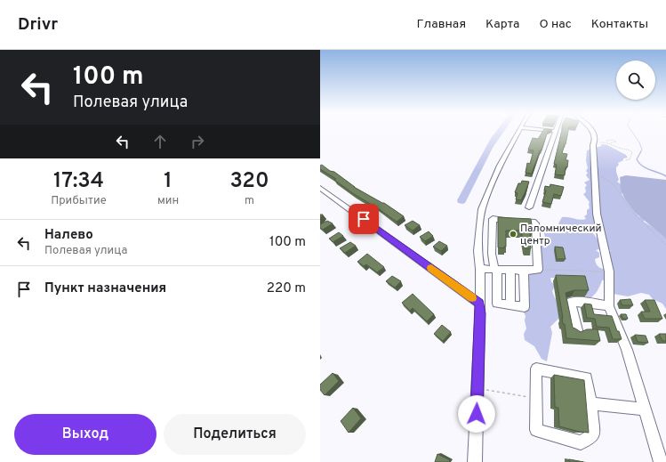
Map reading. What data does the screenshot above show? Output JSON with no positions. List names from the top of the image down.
{
  "places": ["Паломнический центр"],
  "page": {
    "header": "Drivr",
    "nav": [
      "Главная",
      "Карта",
      "О нас",
      "Контакты"
    ],
    "turn": ["100 m", "Полевая улица"],
    "eta": [
      "17:34",
      "Прибытие",
      "1",
      "мин",
      "320",
      "m"
    ],
    "list": [
      {
        "name": "Налево",
        "note": "Полевая улица",
        "value": "100 m"
      },
      {
        "name": "Пункт назначения",
        "value": "220 m"
      }
    ],
    "buttons": ["Выход", "Поделиться"]
  }
}
